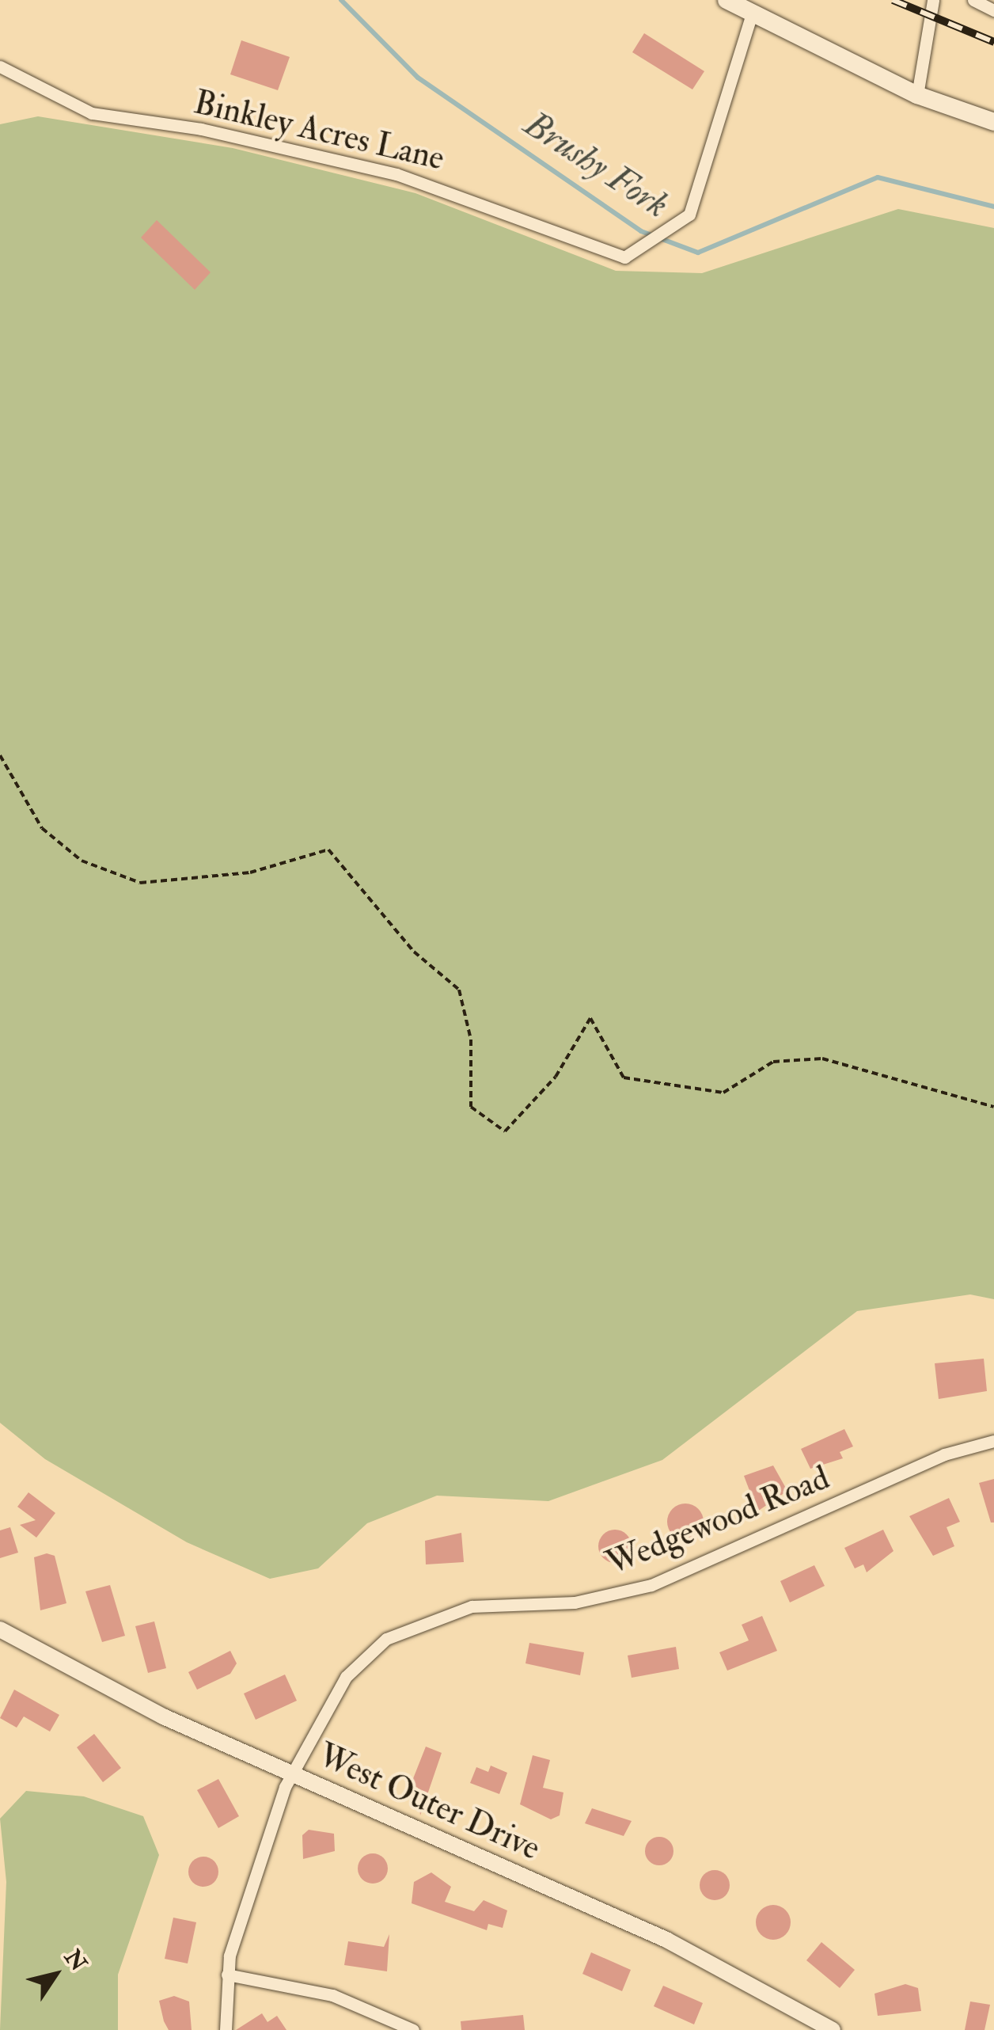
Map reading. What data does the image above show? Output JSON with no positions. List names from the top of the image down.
{
  "streets": {
    "street": ["Binkley Acres Lane", "Wedgewood Road", "West Outer Drive"]
  },
  "crossings": [
    ["Wedgewood Road", "West Outer Drive"]
  ],
  "water": ["Brushy Fork"],
  "north": "top right"
}
